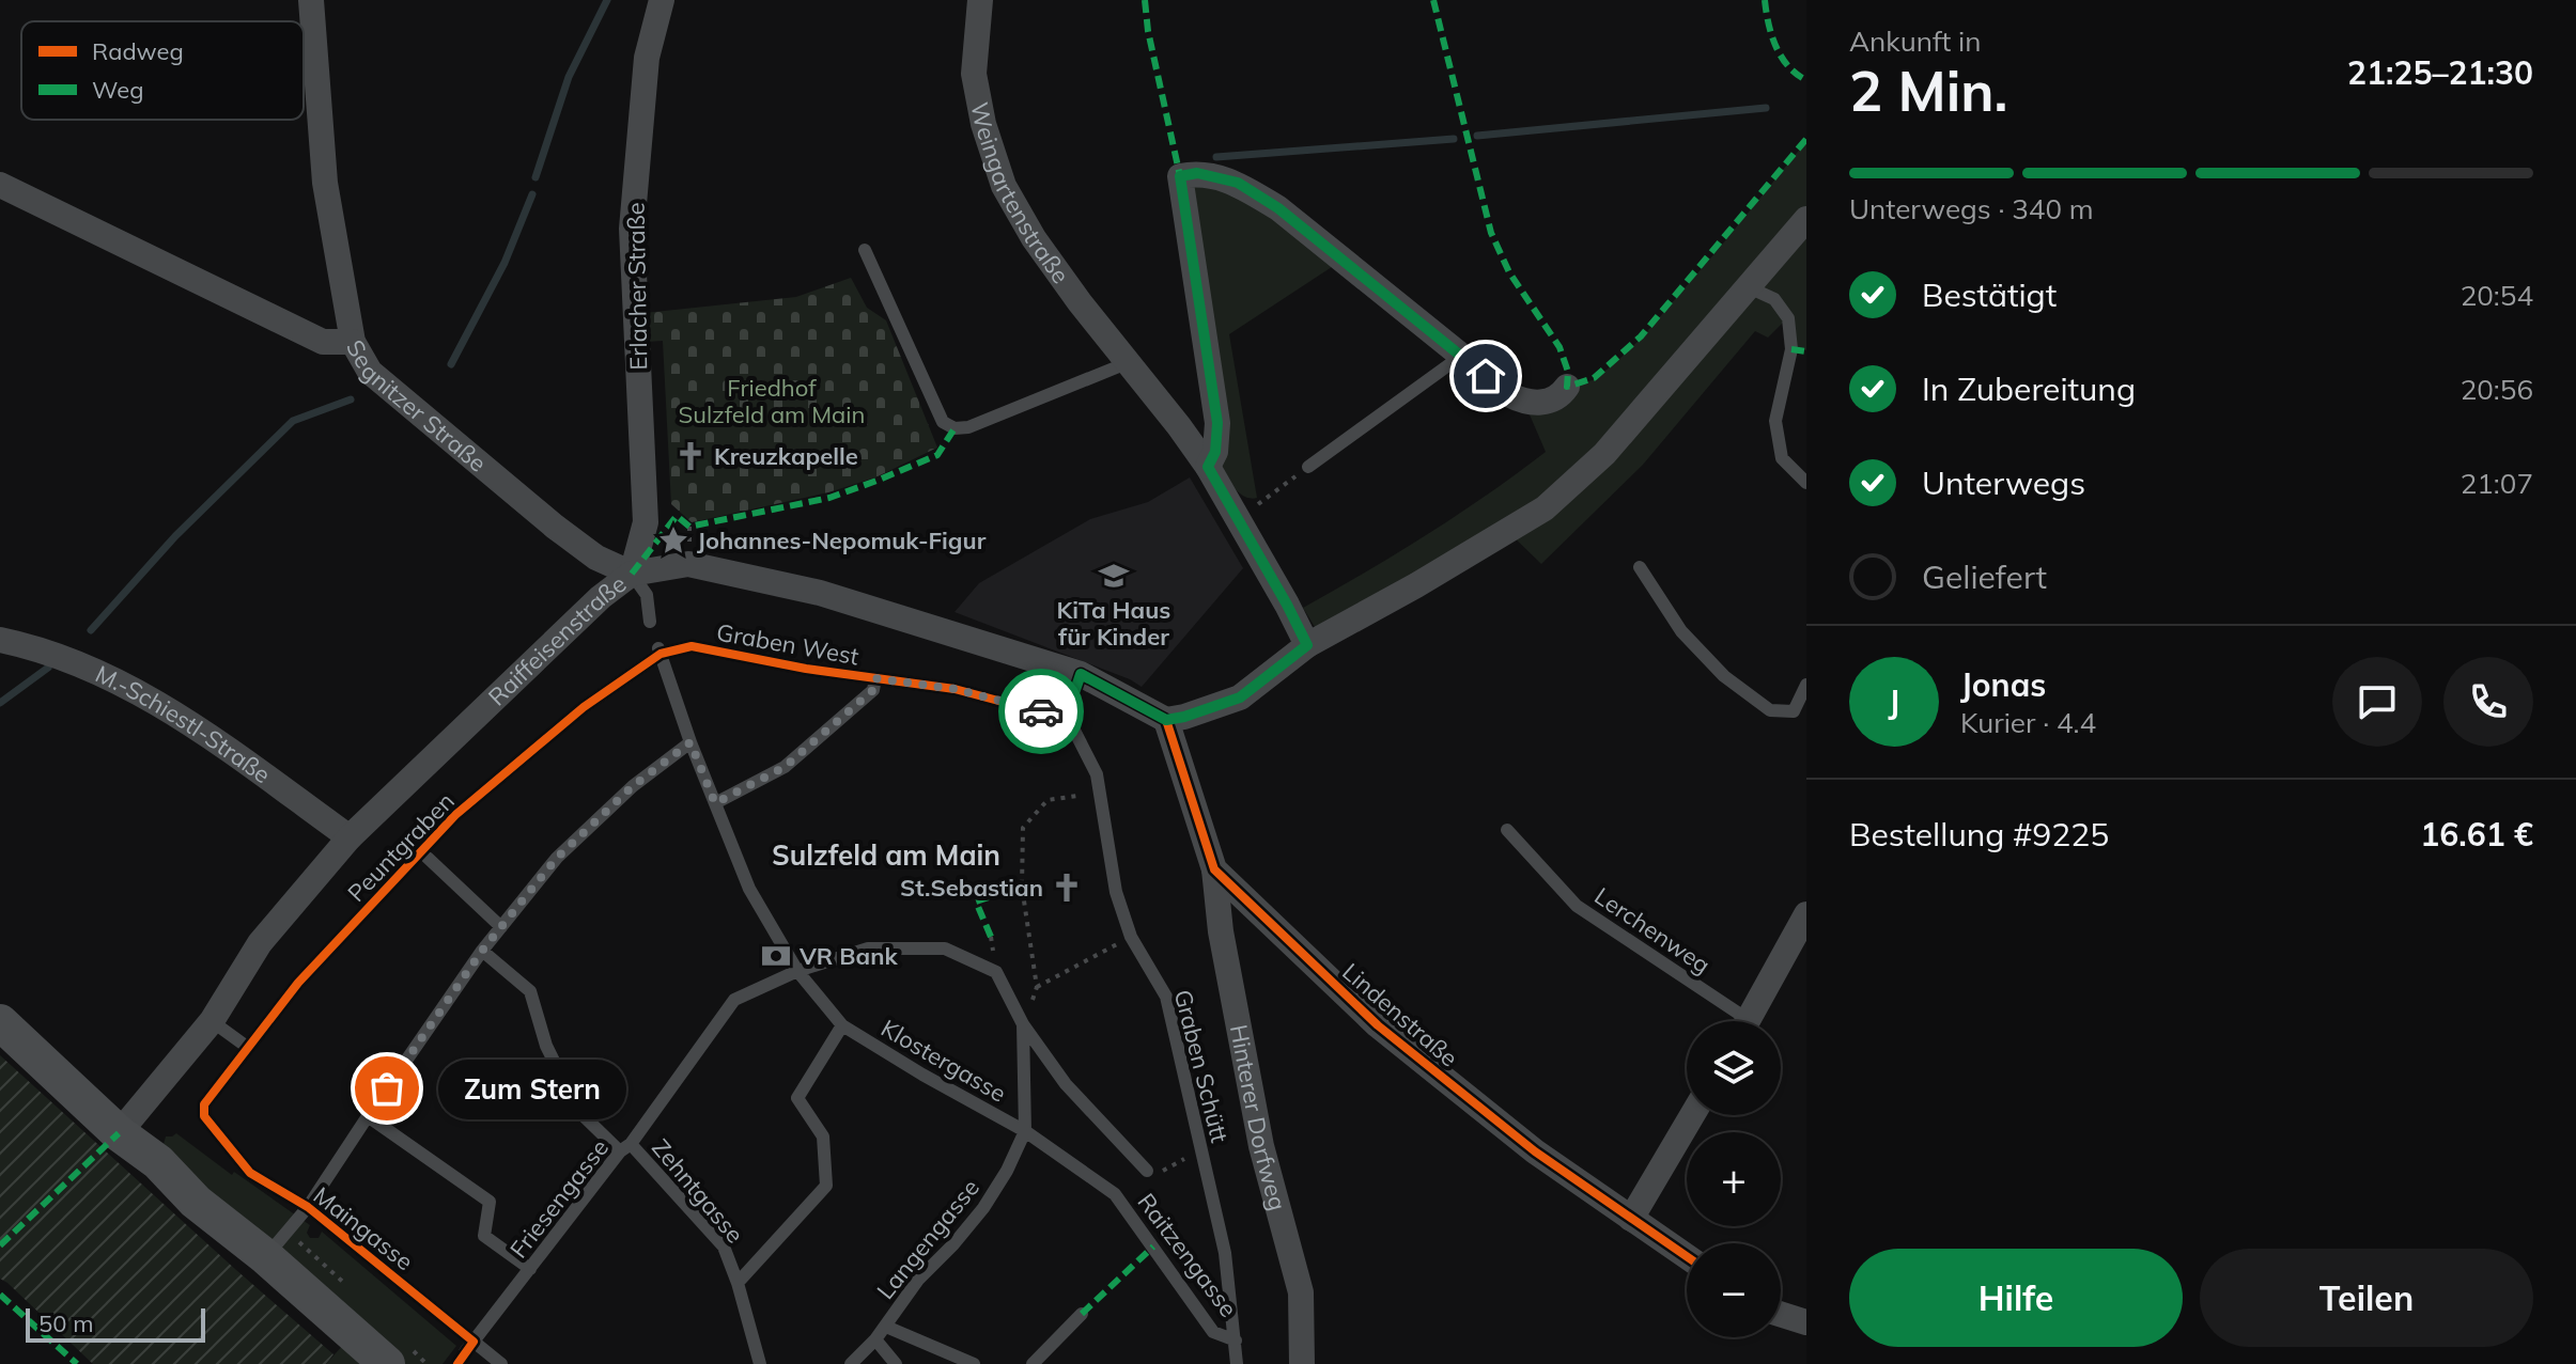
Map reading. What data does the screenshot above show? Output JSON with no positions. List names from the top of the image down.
{
  "streets": {
    "street": [
      "Weingartenstraße",
      "Erlacher Straße",
      "Segnitzer Straße",
      "Raiffeisenstraße",
      "M.-Schiestl-Straße",
      "Lindenstraße",
      "Hinterer Dorfweg"
    ],
    "lane": [
      "Graben West",
      "Peuntgraben",
      "Lerchenweg",
      "Klostergasse",
      "Graben Schütt",
      "Zehntgasse",
      "Friesengasse",
      "Maingasse",
      "Langengasse",
      "Raitzengasse"
    ]
  },
  "crossings": [
    ["Erlacher Straße", "Segnitzer Straße"],
    ["Erlacher Straße", "Raiffeisenstraße"],
    ["Segnitzer Straße", "Raiffeisenstraße"],
    ["Raiffeisenstraße", "M.-Schiestl-Straße"],
    ["Raiffeisenstraße", "Lindenstraße"],
    ["Graben West", "Peuntgraben"],
    ["Graben West", "Klostergasse"],
    ["Graben West", "Graben Schütt"],
    ["Peuntgraben", "Klostergasse"],
    ["Peuntgraben", "Maingasse"],
    ["Lindenstraße", "Hinterer Dorfweg"],
    ["Klostergasse", "Friesengasse"],
    ["Klostergasse", "Langengasse"],
    ["Klostergasse", "Raitzengasse"],
    ["Graben Schütt", "Raitzengasse"],
    ["Zehntgasse", "Friesengasse"],
    ["Friesengasse", "Maingasse"],
    ["Langengasse", "Raitzengasse"]
  ],
  "districts": ["Sulzfeld am Main"],
  "parks": ["Friedhof Sulzfeld am Main"],
  "places": {
    "church": ["Kreuzkapelle", "St.Sebastian"],
    "place": ["Johannes-Nepomuk-Figur"],
    "school or university": ["KiTa Haus für Kinder"],
    "bank": ["VR Bank"],
    "other": ["Zum Stern"]
  },
  "legend": ["Radweg", "Weg"],
  "scale_bar": "50 m",
  "page": {
    "heading": ["2 Min.", "Ankunft in", "21:25–21:30"],
    "panel": [
      "Jonas",
      "Kurier · 4.4",
      "Bestellung #9225",
      "16.61 €"
    ],
    "bar": "Unterwegs · 340 m",
    "list": [
      ["Bestätigt", "20:54"],
      ["In Zubereitung", "20:56"],
      ["Unterwegs", "21:07"],
      "Geliefert"
    ],
    "round": "J",
    "map_buttons": ["+", "−"],
    "bubble": "Zum Stern",
    "buttons": ["Hilfe", "Teilen"],
    "scale": "50 m"
  }
}
